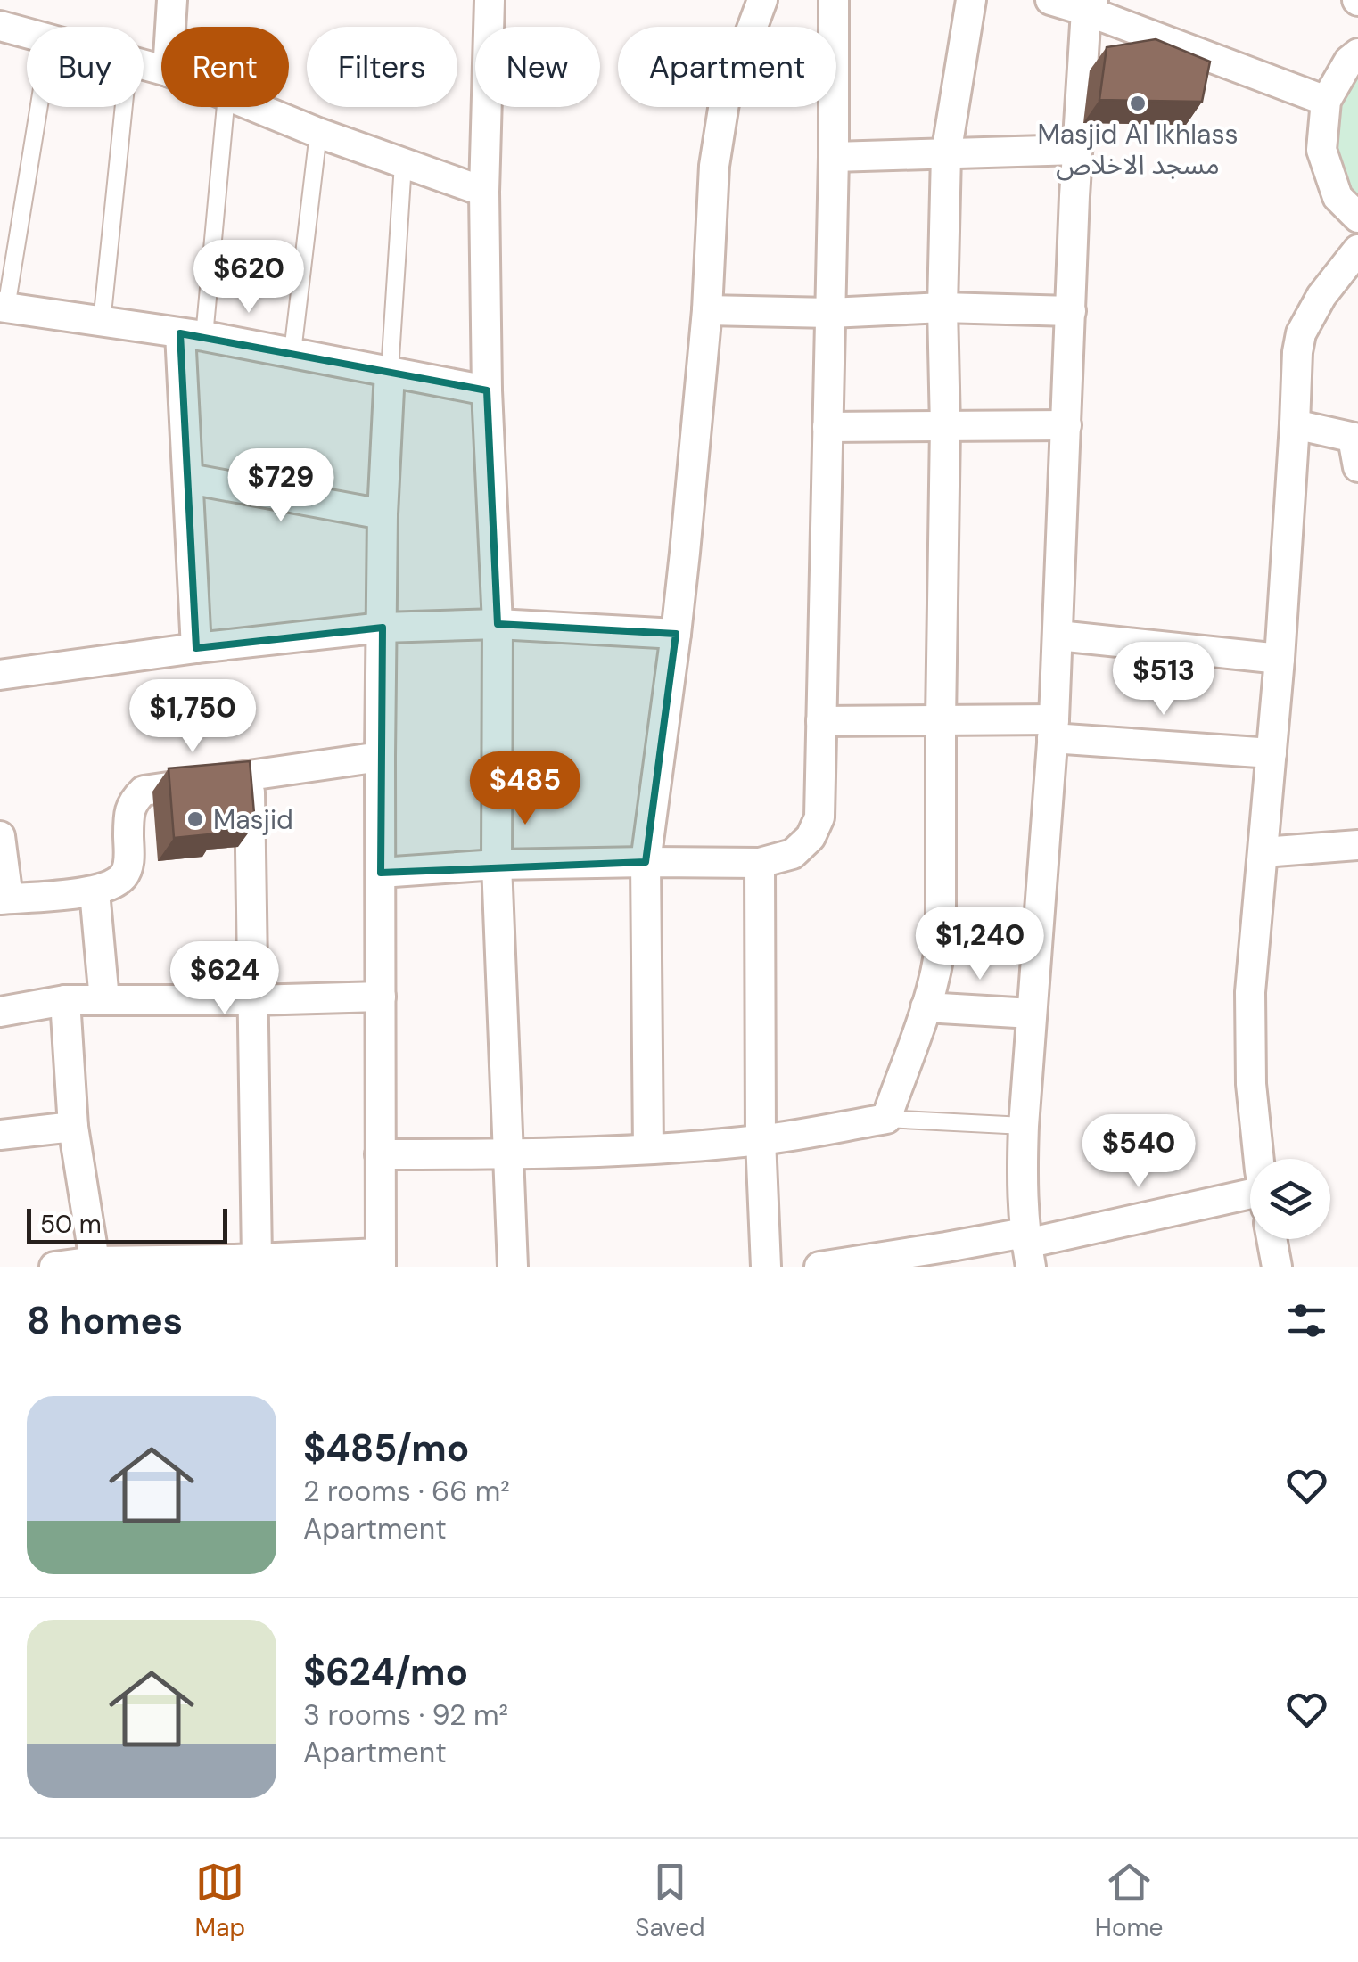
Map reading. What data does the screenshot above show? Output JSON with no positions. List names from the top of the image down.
{
  "places": ["Masjid Al Ikhlass مسجد الاخلاص", "Masjid"],
  "scale_bar": "50 m",
  "page": {
    "chip": [
      "Buy",
      "Rent",
      "Filters",
      "New",
      "Apartment"
    ],
    "price": [
      "$620",
      "$729",
      "$513",
      "$1,750",
      "$485",
      "$1,240",
      "$624",
      "$540"
    ],
    "scale": "50 m",
    "heading": "8 homes",
    "list": [
      {
        "name": "$485/mo",
        "note": "2 rooms · 66 m² · Apartment"
      },
      {
        "name": "$624/mo",
        "note": "3 rooms · 92 m² · Apartment"
      }
    ],
    "tabs": ["Map", "Saved", "Home"]
  }
}
